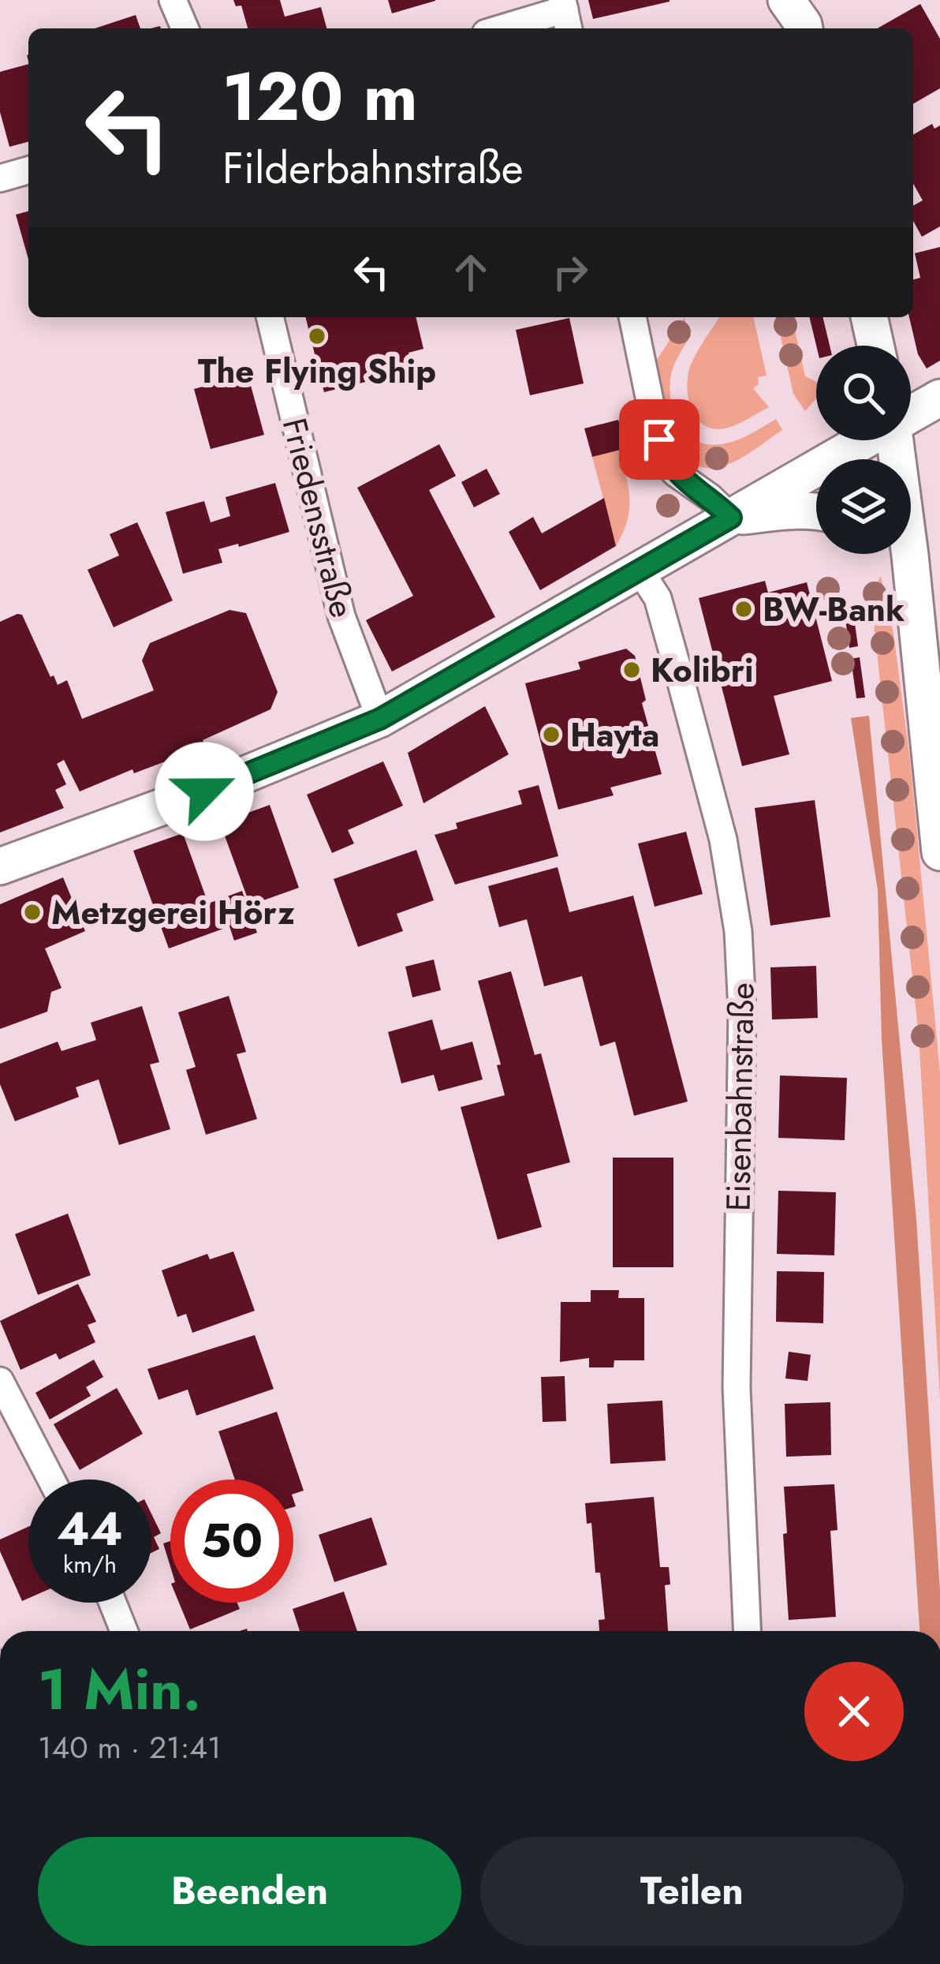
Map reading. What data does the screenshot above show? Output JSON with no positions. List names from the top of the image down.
{
  "streets": {
    "street": ["Friedensstraße", "Eisenbahnstraße"]
  },
  "places": [
    "The Flying Ship",
    "BW-Bank",
    "Kolibri",
    "Hayta",
    "Metzgerei Hörz"
  ],
  "page": {
    "turn": ["120 m", "Filderbahnstraße"],
    "speed": "44 km/h",
    "limit": "50",
    "heading": ["1 Min.", "140 m · 21:41"],
    "buttons": ["Beenden", "Teilen"]
  }
}
